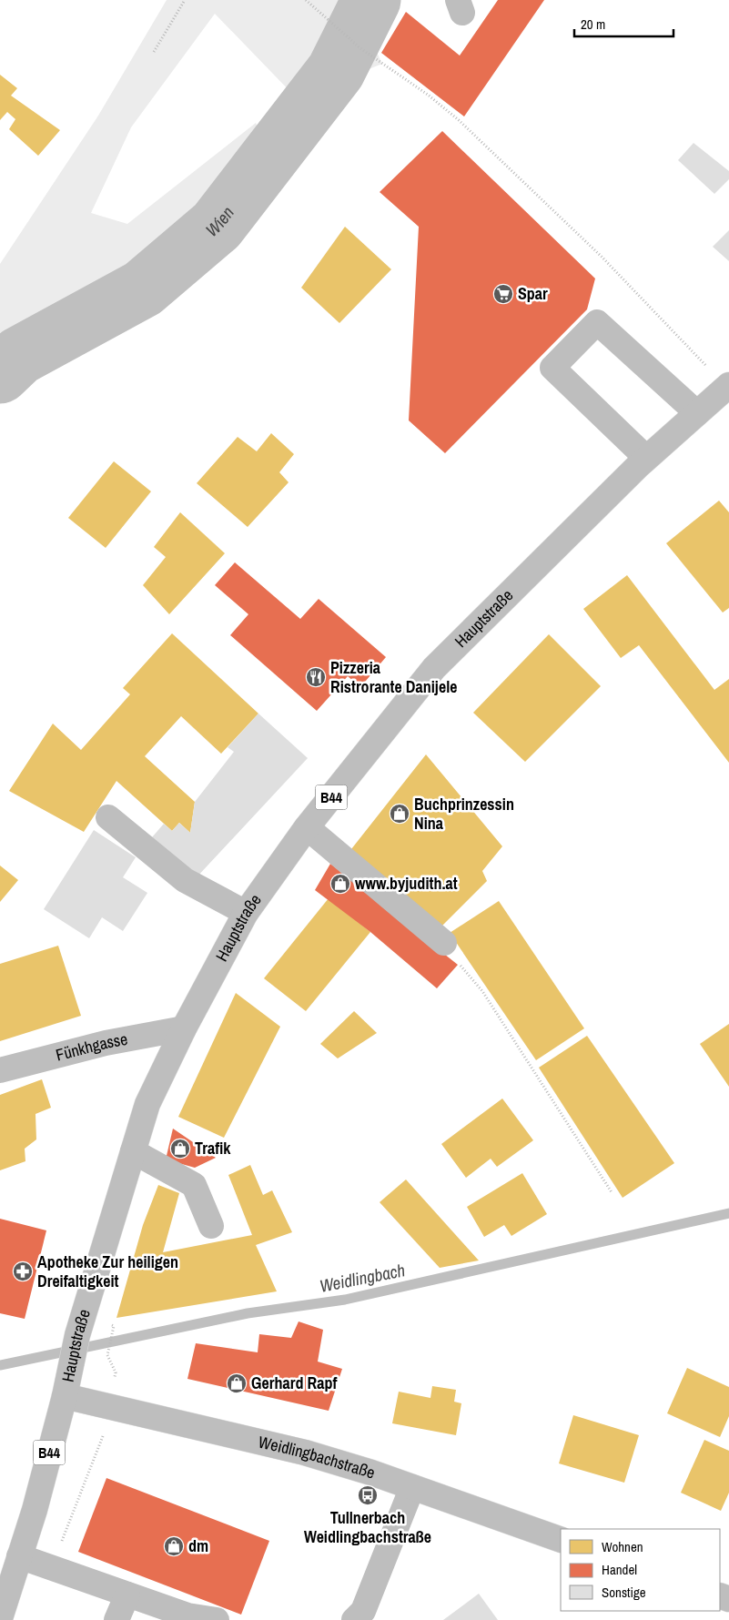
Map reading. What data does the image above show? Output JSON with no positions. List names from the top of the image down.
{
  "streets": {
    "main road": [
      "Hauptstraße",
      "B44",
      "Fünkhgasse",
      "Weidlingbachstraße"
    ]
  },
  "crossings": [
    ["Hauptstraße", "Fünkhgasse"],
    ["Hauptstraße", "Weidlingbachstraße"]
  ],
  "water": ["Wien", "Weidlingbach"],
  "places": {
    "supermarket": ["Spar"],
    "restaurant": ["Pizzeria Ristrorante Danijele"],
    "shop": [
      "Buchprinzessin Nina",
      "www.byjudith.at",
      "Trafik",
      "Gerhard Rapf",
      "dm"
    ],
    "pharmacy": ["Apotheke Zur heiligen Dreifaltigkeit"],
    "bus stop": ["Tullnerbach Weidlingbachstraße"]
  },
  "legend": ["Wohnen", "Handel", "Sonstige"],
  "scale_bar": "20 m"
}
